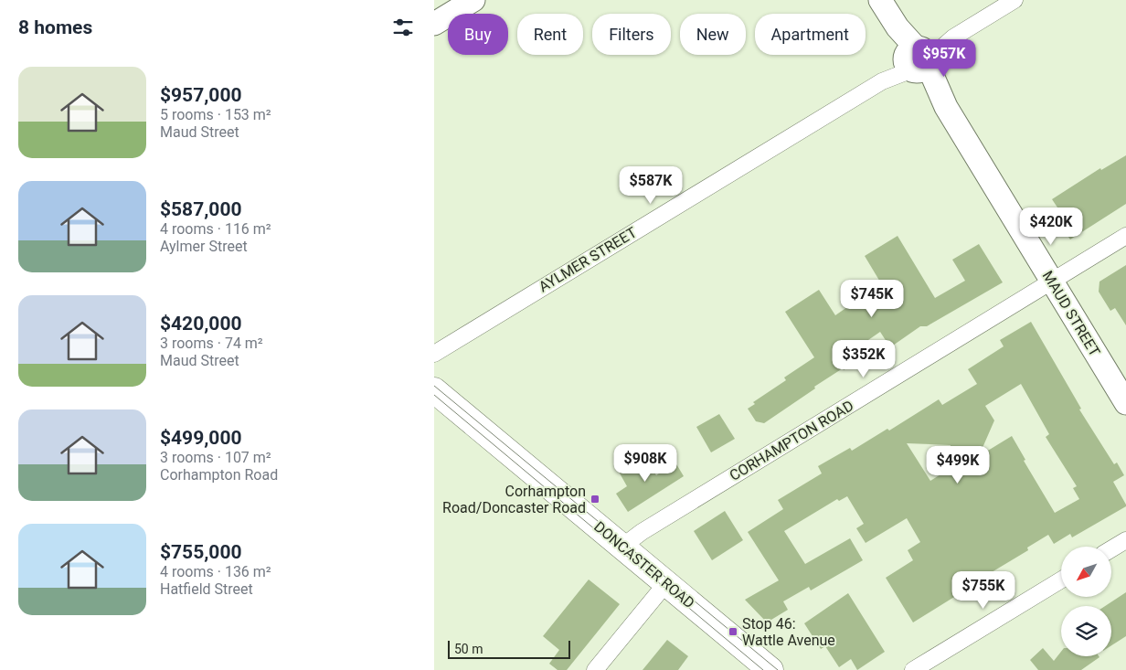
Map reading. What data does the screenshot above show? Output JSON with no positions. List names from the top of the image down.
{
  "streets": {
    "main road": ["DONCASTER ROAD"],
    "street": ["AYLMER STREET", "MAUD STREET", "CORHAMPTON ROAD"]
  },
  "crossings": [
    ["AYLMER STREET", "MAUD STREET"],
    ["MAUD STREET", "CORHAMPTON ROAD"],
    ["CORHAMPTON ROAD", "DONCASTER ROAD"]
  ],
  "places": {
    "transit": ["Corhampton Road/Doncaster Road", "Stop 46: Wattle Avenue"]
  },
  "scale_bar": "50 m",
  "north": "bottom left",
  "page": {
    "heading": "8 homes",
    "chip": [
      "Buy",
      "Rent",
      "Filters",
      "New",
      "Apartment"
    ],
    "price": [
      "$957K",
      "$587K",
      "$420K",
      "$745K",
      "$352K",
      "$908K",
      "$499K",
      "$755K"
    ],
    "list": [
      {
        "name": "$957,000",
        "note": "5 rooms · 153 m² · Maud Street"
      },
      {
        "name": "$587,000",
        "note": "4 rooms · 116 m² · Aylmer Street"
      },
      {
        "name": "$420,000",
        "note": "3 rooms · 74 m² · Maud Street"
      },
      {
        "name": "$499,000",
        "note": "3 rooms · 107 m² · Corhampton Road"
      },
      {
        "name": "$755,000",
        "note": "4 rooms · 136 m² · Hatfield Street"
      }
    ],
    "scale": "50 m"
  }
}
